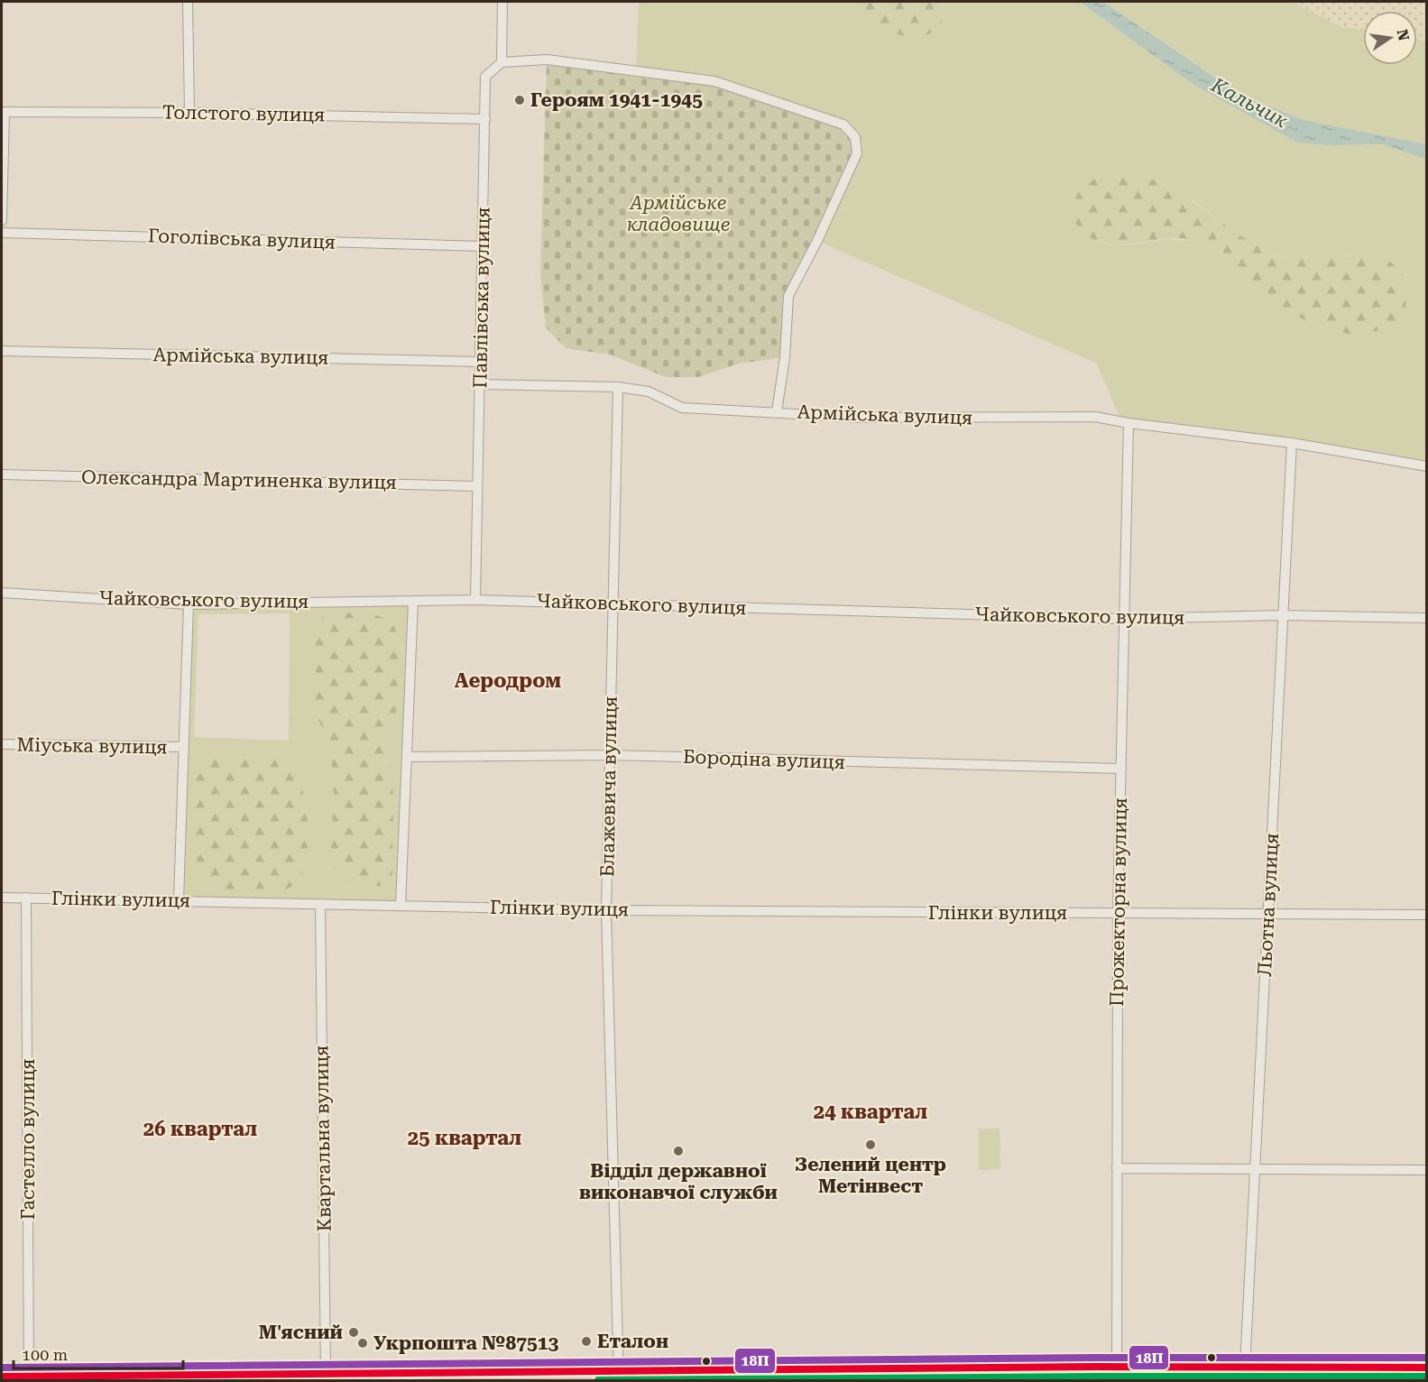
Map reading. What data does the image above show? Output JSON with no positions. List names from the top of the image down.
{
  "streets": {
    "street": [
      "Толстого вулиця",
      "Гоголівська вулиця",
      "Павлівська вулиця",
      "Армійська вулиця",
      "Олександра Мартиненка вулиця",
      "Чайковського вулиця",
      "Міуська вулиця",
      "Бородіна вулиця",
      "Блажевича вулиця",
      "Глінки вулиця",
      "Прожекторна вулиця",
      "Льотна вулиця",
      "Квартальна вулиця",
      "Гастелло вулиця"
    ]
  },
  "crossings": [
    ["Толстого вулиця", "Павлівська вулиця"],
    ["Гоголівська вулиця", "Павлівська вулиця"],
    ["Павлівська вулиця", "Армійська вулиця"],
    ["Павлівська вулиця", "Олександра Мартиненка вулиця"],
    ["Павлівська вулиця", "Чайковського вулиця"],
    ["Армійська вулиця", "Блажевича вулиця"],
    ["Армійська вулиця", "Прожекторна вулиця"],
    ["Армійська вулиця", "Льотна вулиця"],
    ["Чайковського вулиця", "Міуська вулиця"],
    ["Чайковського вулиця", "Блажевича вулиця"],
    ["Чайковського вулиця", "Прожекторна вулиця"],
    ["Чайковського вулиця", "Льотна вулиця"],
    ["Міуська вулиця", "Глінки вулиця"],
    ["Бородіна вулиця", "Блажевича вулиця"],
    ["Бородіна вулиця", "Прожекторна вулиця"],
    ["Блажевича вулиця", "Глінки вулиця"],
    ["Глінки вулиця", "Прожекторна вулиця"],
    ["Глінки вулиця", "Льотна вулиця"],
    ["Глінки вулиця", "Квартальна вулиця"],
    ["Глінки вулиця", "Гастелло вулиця"]
  ],
  "districts": [
    "Аеродром",
    "24 квартал",
    "26 квартал",
    "25 квартал"
  ],
  "water": ["Кальчик"],
  "parks": ["Армійське кладовище"],
  "places": [
    "Героям 1941-1945",
    "Зелений центр Метінвест",
    "Відділ державної виконавчої служби",
    "М'ясний",
    "Еталон",
    "Укрпошта №87513"
  ],
  "lines": ["transit line 18П"],
  "scale_bar": "100 m",
  "north": "right"
}
